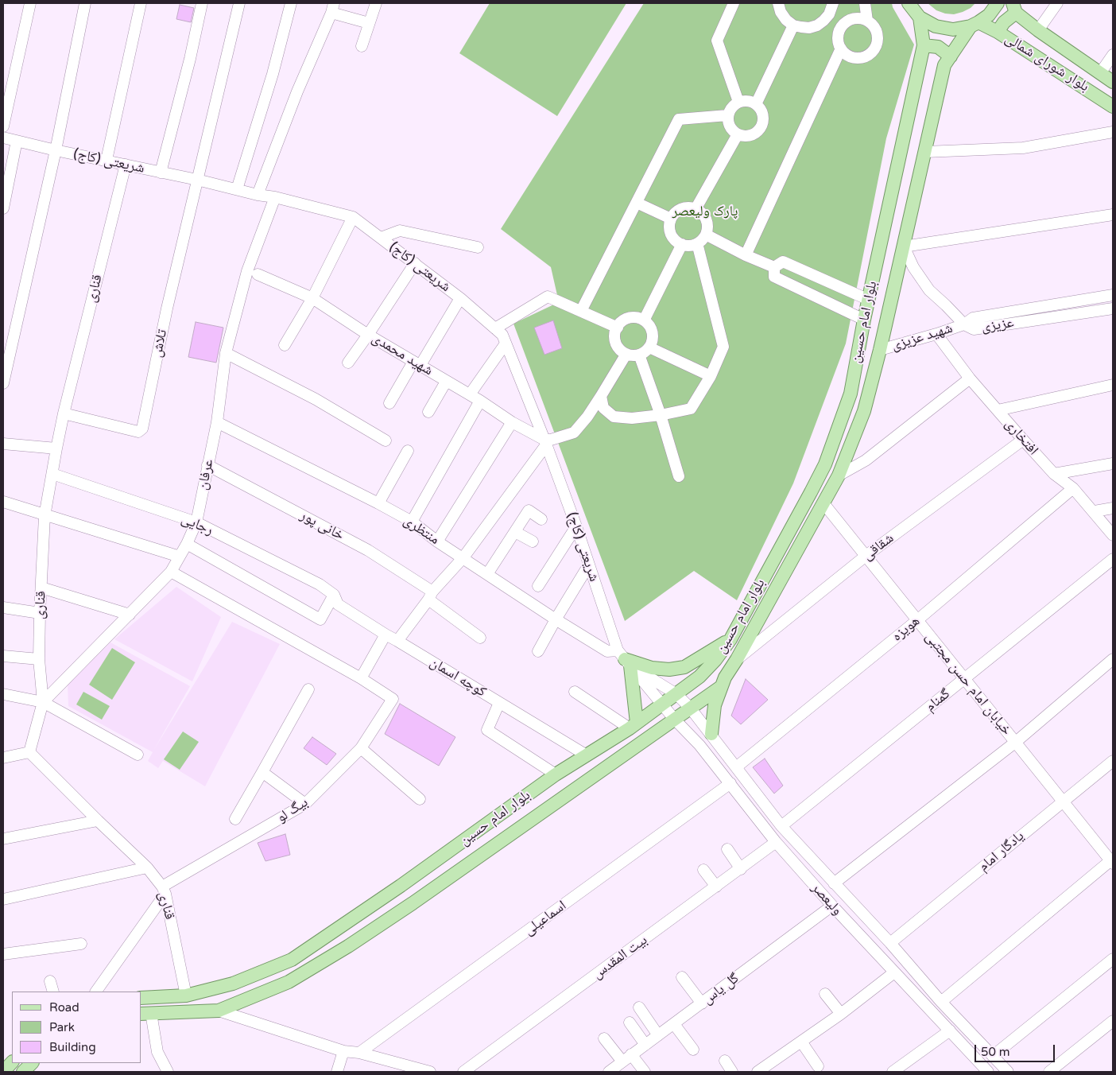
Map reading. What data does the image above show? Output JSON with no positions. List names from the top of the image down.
{
  "streets": {
    "main road": ["بلوار شورای شمالی", "بلوار امام حسین"],
    "street": [
      "شریعتی (کاج)",
      "قناری",
      "عزیزی",
      "شهید عزیزی",
      "تلاش",
      "شهید محمدی",
      "افتخاری",
      "عرفان",
      "رجایی",
      "خانی پور",
      "منتظری",
      "شقاقی",
      "هویزه",
      "کوچه اسمان",
      "خیابان امام حسن مجتبی",
      "گمنام",
      "بیگ لو",
      "یادگار امام",
      "ولیعصر",
      "اسماعیلی",
      "بیت المقدس",
      "گل یاس"
    ]
  },
  "crossings": [
    ["بلوار شورای شمالی", "بلوار امام حسین"],
    ["شریعتی (کاج)", "قناری"],
    ["شریعتی (کاج)", "تلاش"],
    ["شریعتی (کاج)", "شهید محمدی"],
    ["شریعتی (کاج)", "عرفان"],
    ["شریعتی (کاج)", "منتظری"],
    ["شریعتی (کاج)", "ولیعصر"],
    ["قناری", "بلوار امام حسین"],
    ["قناری", "تلاش"],
    ["قناری", "عرفان"],
    ["قناری", "رجایی"],
    ["قناری", "بیگ لو"],
    ["بلوار امام حسین", "شهید عزیزی"],
    ["بلوار امام حسین", "منتظری"],
    ["بلوار امام حسین", "شقاقی"],
    ["بلوار امام حسین", "کوچه اسمان"],
    ["بلوار امام حسین", "خیابان امام حسن مجتبی"],
    ["بلوار امام حسین", "ولیعصر"],
    ["عزیزی", "شهید عزیزی"],
    ["شهید عزیزی", "افتخاری"],
    ["افتخاری", "شقاقی"],
    ["افتخاری", "هویزه"],
    ["عرفان", "رجایی"],
    ["عرفان", "خانی پور"],
    ["عرفان", "منتظری"],
    ["رجایی", "کوچه اسمان"],
    ["منتظری", "ولیعصر"],
    ["شقاقی", "خیابان امام حسن مجتبی"],
    ["هویزه", "خیابان امام حسن مجتبی"],
    ["هویزه", "ولیعصر"],
    ["خیابان امام حسن مجتبی", "گمنام"],
    ["خیابان امام حسن مجتبی", "یادگار امام"],
    ["گمنام", "ولیعصر"],
    ["یادگار امام", "ولیعصر"],
    ["ولیعصر", "اسماعیلی"],
    ["ولیعصر", "بیت المقدس"],
    ["ولیعصر", "گل یاس"]
  ],
  "parks": ["پارک ولیعصر"],
  "legend": ["Road", "Park", "Building"],
  "scale_bar": "50 m"
}
